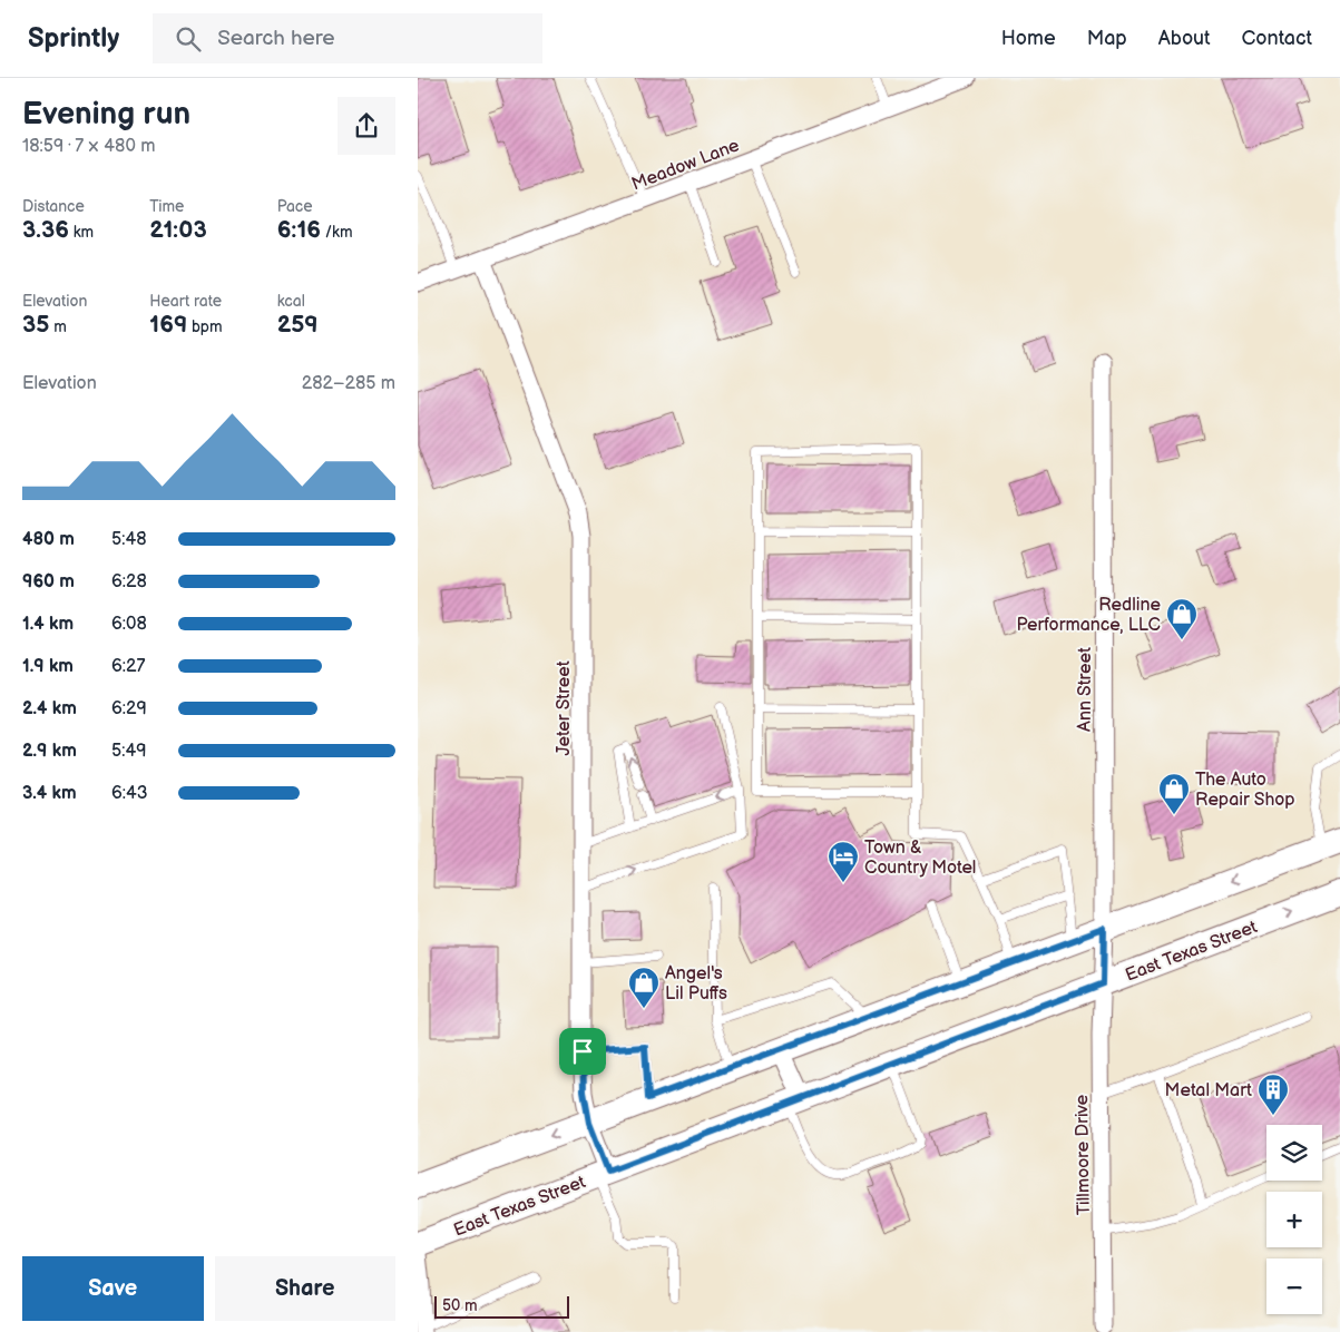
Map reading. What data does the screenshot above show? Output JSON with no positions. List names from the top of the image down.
{
  "streets": {
    "main road": ["East Texas Street"],
    "street": [
      "Meadow Lane",
      "Ann Street",
      "Jeter Street",
      "Tillmoore Drive"
    ]
  },
  "crossings": [
    ["Meadow Lane", "Jeter Street"],
    ["Ann Street", "East Texas Street"],
    ["Ann Street", "Tillmoore Drive"],
    ["Jeter Street", "East Texas Street"],
    ["East Texas Street", "Tillmoore Drive"]
  ],
  "places": {
    "shop": ["Redline Performance, LLC", "The Auto Repair Shop", "Angel's Lil Puffs"],
    "hotel": ["Town & Country Motel"],
    "building": ["Metal Mart"]
  },
  "scale_bar": "50 m",
  "page": {
    "header": "Sprintly",
    "search": "Search here",
    "nav": [
      "Home",
      "Map",
      "About",
      "Contact"
    ],
    "heading": ["Evening run", "18:59 · 7 × 480 m"],
    "stats": [
      ["Distance", "3.36 km"],
      ["Time", "21:03"],
      ["Pace", "6:16 /km"],
      ["Elevation", "35 m"],
      ["Heart rate", "169 bpm"],
      ["kcal", "259"]
    ],
    "chart": ["Elevation", "282–285 m"],
    "list": [
      {
        "name": "480 m",
        "note": "5:48"
      },
      {
        "name": "960 m",
        "note": "6:28"
      },
      {
        "name": "1.4 km",
        "note": "6:08"
      },
      {
        "name": "1.9 km",
        "note": "6:27"
      },
      {
        "name": "2.4 km",
        "note": "6:29"
      },
      {
        "name": "2.9 km",
        "note": "5:49"
      },
      {
        "name": "3.4 km",
        "note": "6:43"
      }
    ],
    "map_buttons": ["+", "−"],
    "buttons": ["Save", "Share"],
    "scale": "50 m"
  }
}
